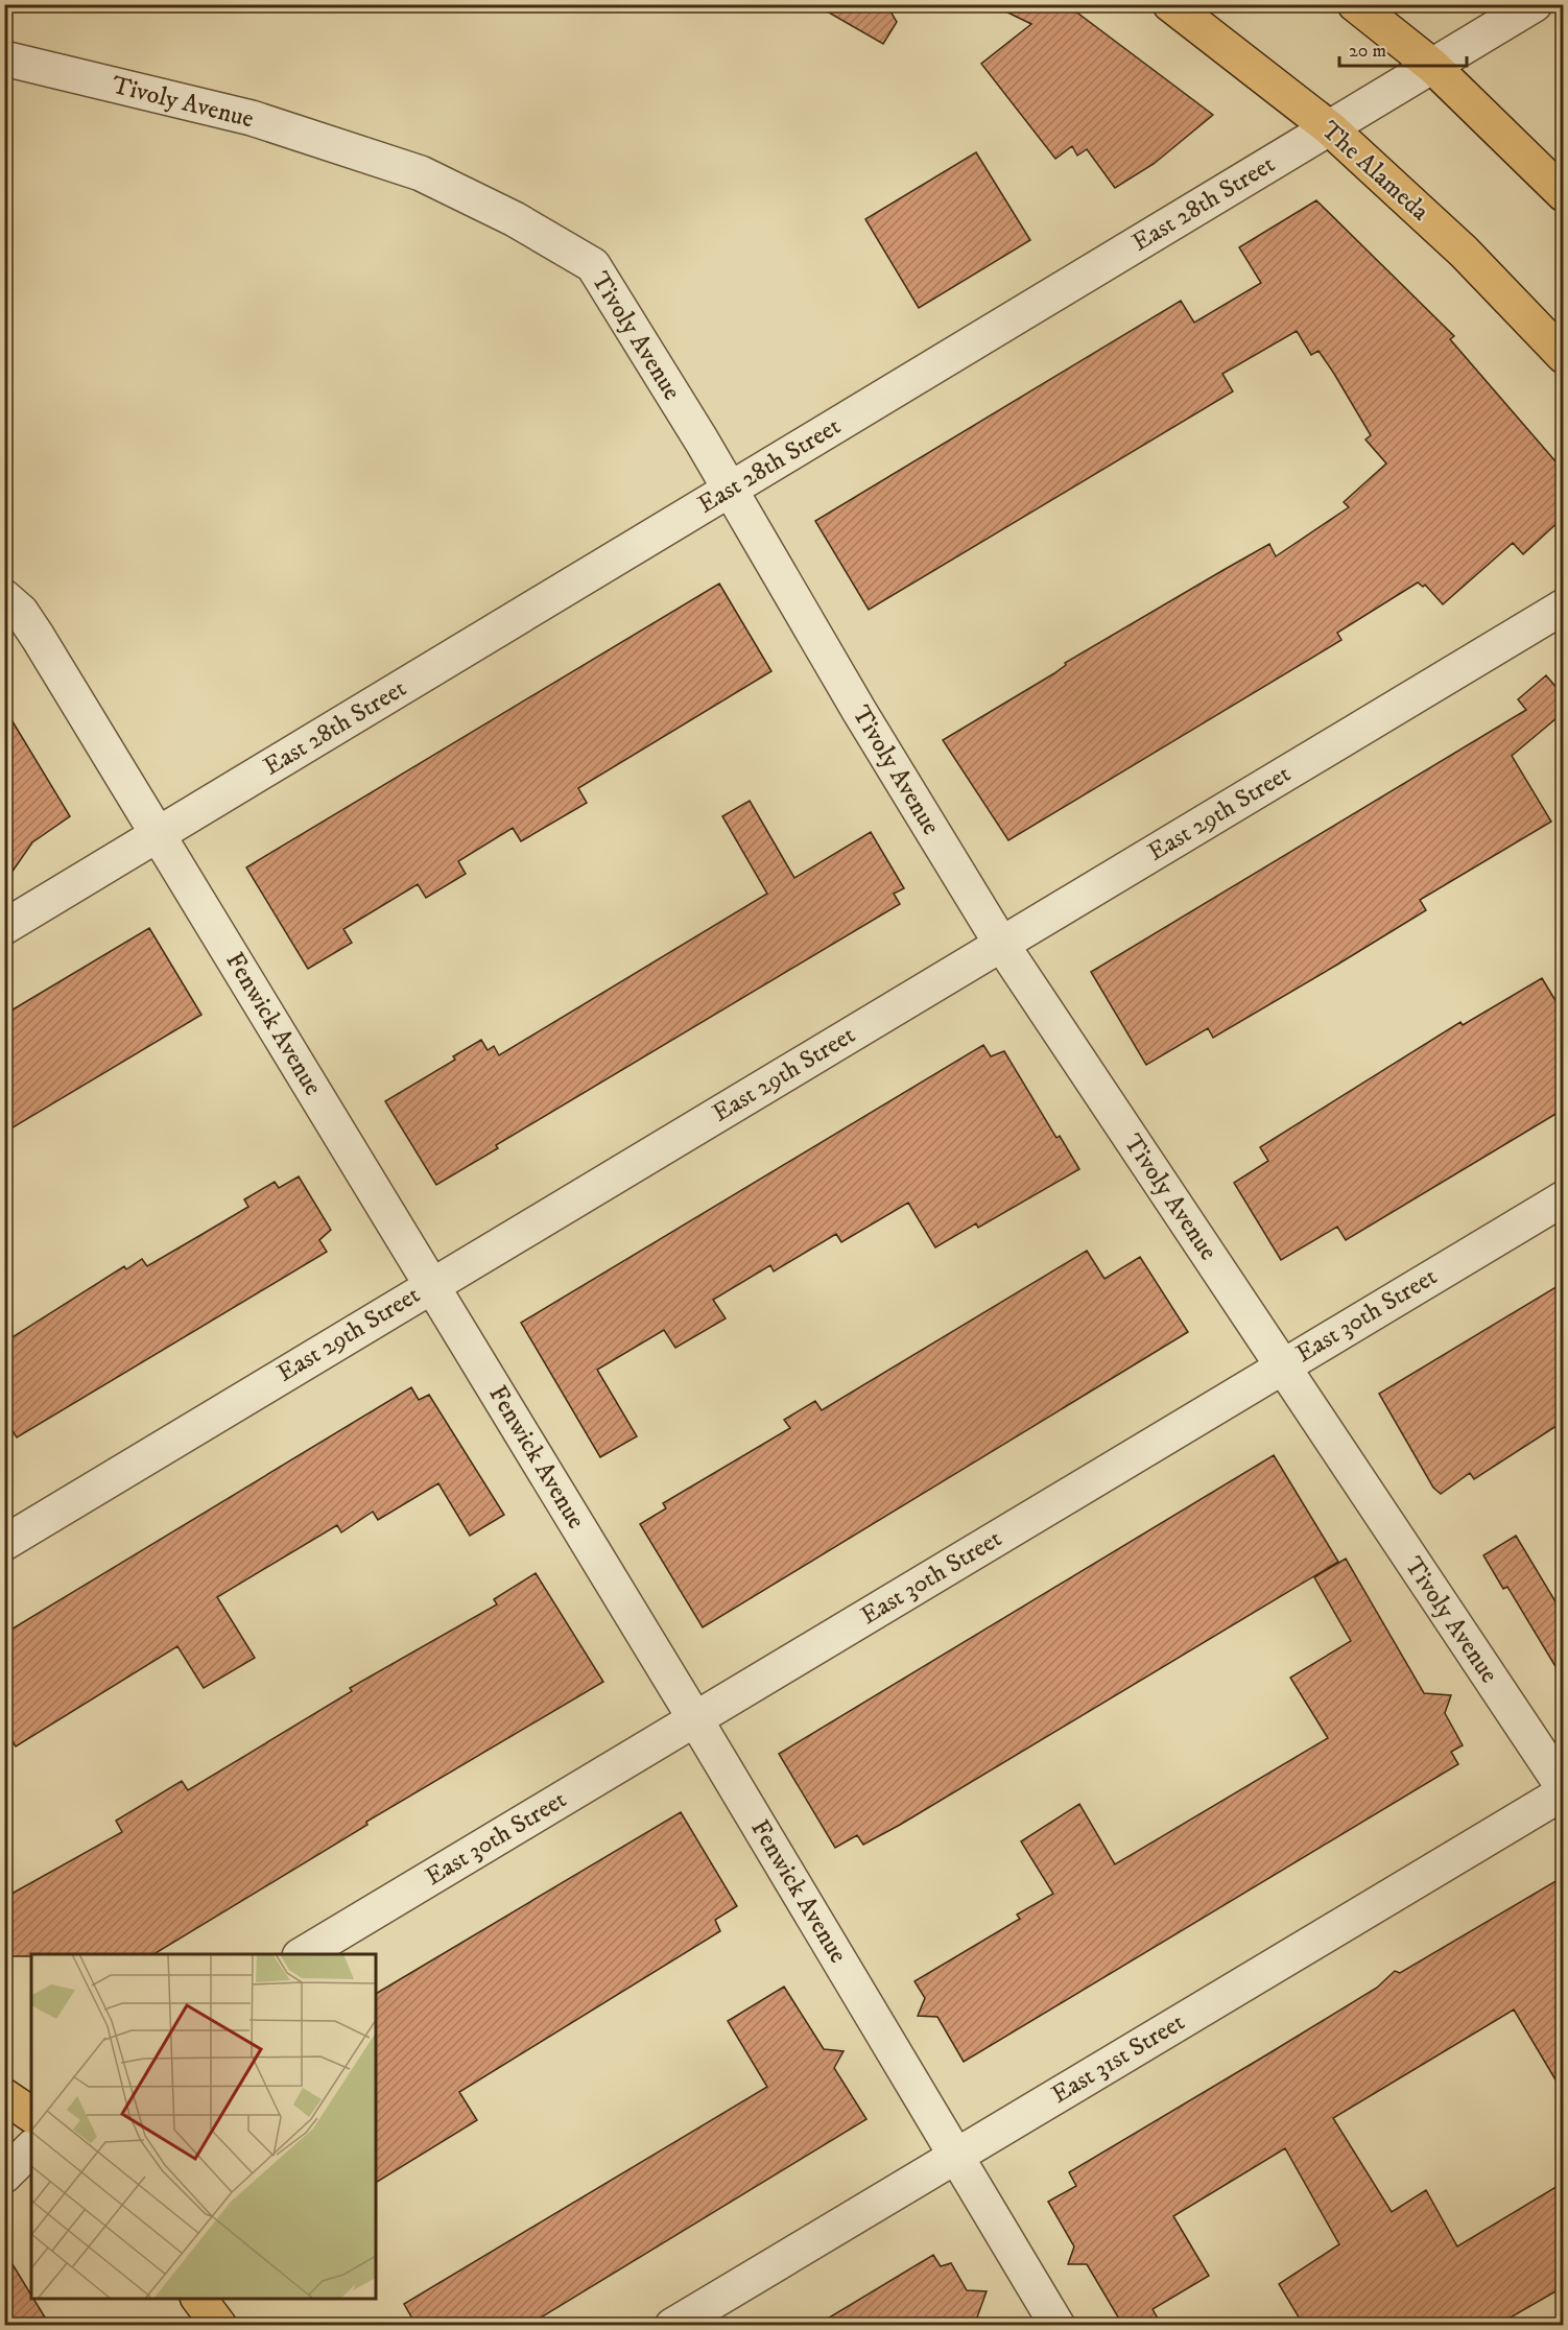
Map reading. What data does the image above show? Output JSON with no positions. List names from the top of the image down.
{
  "streets": {
    "main road": ["The Alameda"],
    "street": [
      "Tivoly Avenue",
      "East 28th Street",
      "East 29th Street",
      "Fenwick Avenue",
      "East 30th Street",
      "East 31st Street"
    ]
  },
  "crossings": [
    ["Tivoly Avenue", "East 28th Street"],
    ["Tivoly Avenue", "East 29th Street"],
    ["Tivoly Avenue", "East 30th Street"],
    ["Tivoly Avenue", "East 31st Street"],
    ["The Alameda", "East 28th Street"],
    ["East 28th Street", "Fenwick Avenue"],
    ["East 29th Street", "Fenwick Avenue"],
    ["Fenwick Avenue", "East 30th Street"],
    ["Fenwick Avenue", "East 31st Street"]
  ],
  "scale_bar": "20 m"
}
